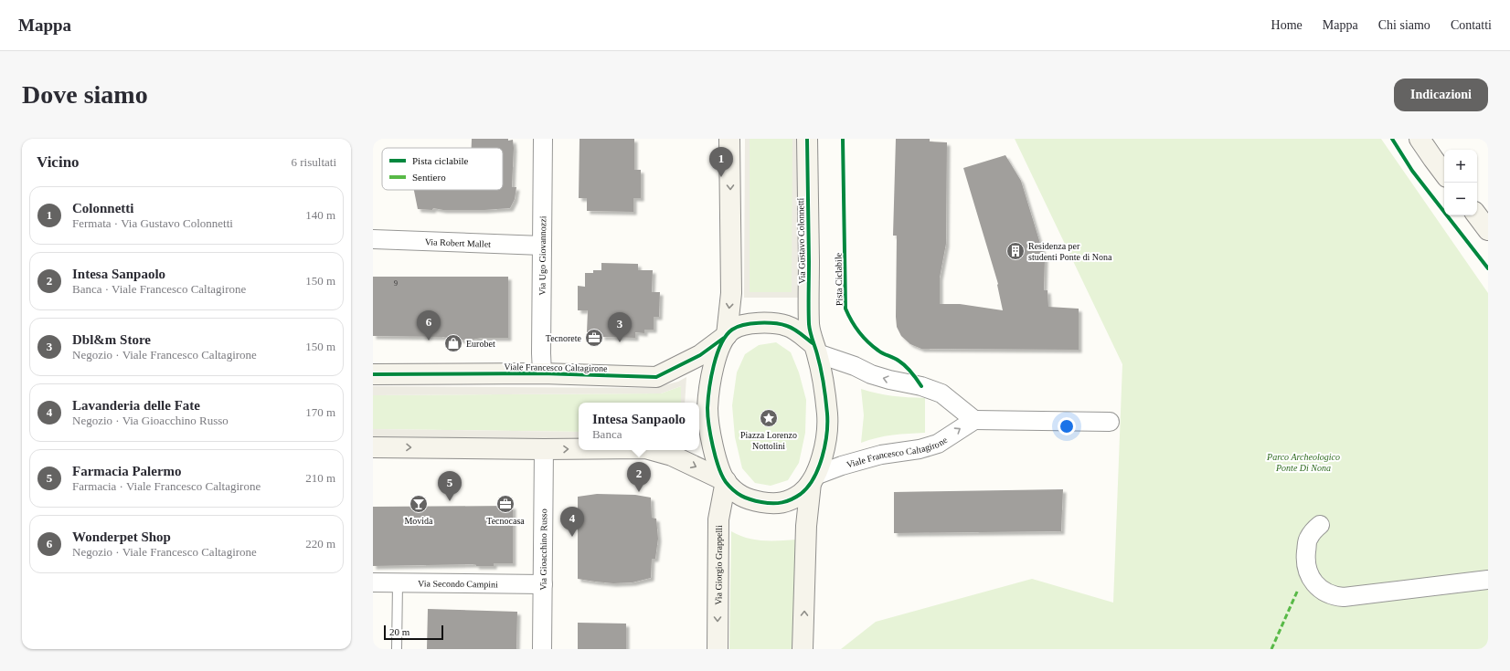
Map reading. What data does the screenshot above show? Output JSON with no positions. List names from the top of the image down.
{
  "streets": {
    "street": [
      "Via Gustavo Colonnetti",
      "Via Robert Mallet",
      "Via Ugo Giovannozzi",
      "Viale Francesco Caltagirone",
      "Via Gioacchino Russo",
      "Via Giorgio Grappelli",
      "Via Secondo Campini"
    ],
    "cycle path": ["Pista Ciclabile"]
  },
  "crossings": [
    ["Via Robert Mallet", "Via Ugo Giovannozzi"],
    ["Via Ugo Giovannozzi", "Viale Francesco Caltagirone"],
    ["Via Gioacchino Russo", "Via Secondo Campini"]
  ],
  "parks": ["Parco Archeologico Ponte Di Nona"],
  "places": {
    "building": ["Residenza per studenti Ponte di Nona"],
    "office": ["Tecnorete", "Tecnocasa"],
    "shop": ["Eurobet"],
    "place": ["Piazza Lorenzo Nottolini"],
    "bar": ["Movida"]
  },
  "house_numbers": ["9"],
  "legend": ["Pista ciclabile", "Sentiero"],
  "scale_bar": "20 m",
  "page": {
    "header": "Mappa",
    "nav": [
      "Home",
      "Mappa",
      "Chi siamo",
      "Contatti"
    ],
    "buttons": "Indicazioni",
    "title": "Dove siamo",
    "heading": ["Vicino", "6 risultati"],
    "pins": [
      "1",
      "6",
      "3",
      "2",
      "5",
      "4"
    ],
    "map_buttons": ["+", "−"],
    "list": [
      {
        "mark": "1",
        "name": "Colonnetti",
        "note": "Fermata · Via Gustavo Colonnetti",
        "value": "140 m"
      },
      {
        "mark": "2",
        "name": "Intesa Sanpaolo",
        "note": "Banca · Viale Francesco Caltagirone",
        "value": "150 m"
      },
      {
        "mark": "3",
        "name": "Dbl&m Store",
        "note": "Negozio · Viale Francesco Caltagirone",
        "value": "150 m"
      },
      {
        "mark": "4",
        "name": "Lavanderia delle Fate",
        "note": "Negozio · Via Gioacchino Russo",
        "value": "170 m"
      },
      {
        "mark": "5",
        "name": "Farmacia Palermo",
        "note": "Farmacia · Viale Francesco Caltagirone",
        "value": "210 m"
      },
      {
        "mark": "6",
        "name": "Wonderpet Shop",
        "note": "Negozio · Viale Francesco Caltagirone",
        "value": "220 m"
      }
    ],
    "popup": ["Intesa Sanpaolo", "Banca"],
    "scale": "20 m"
  }
}
